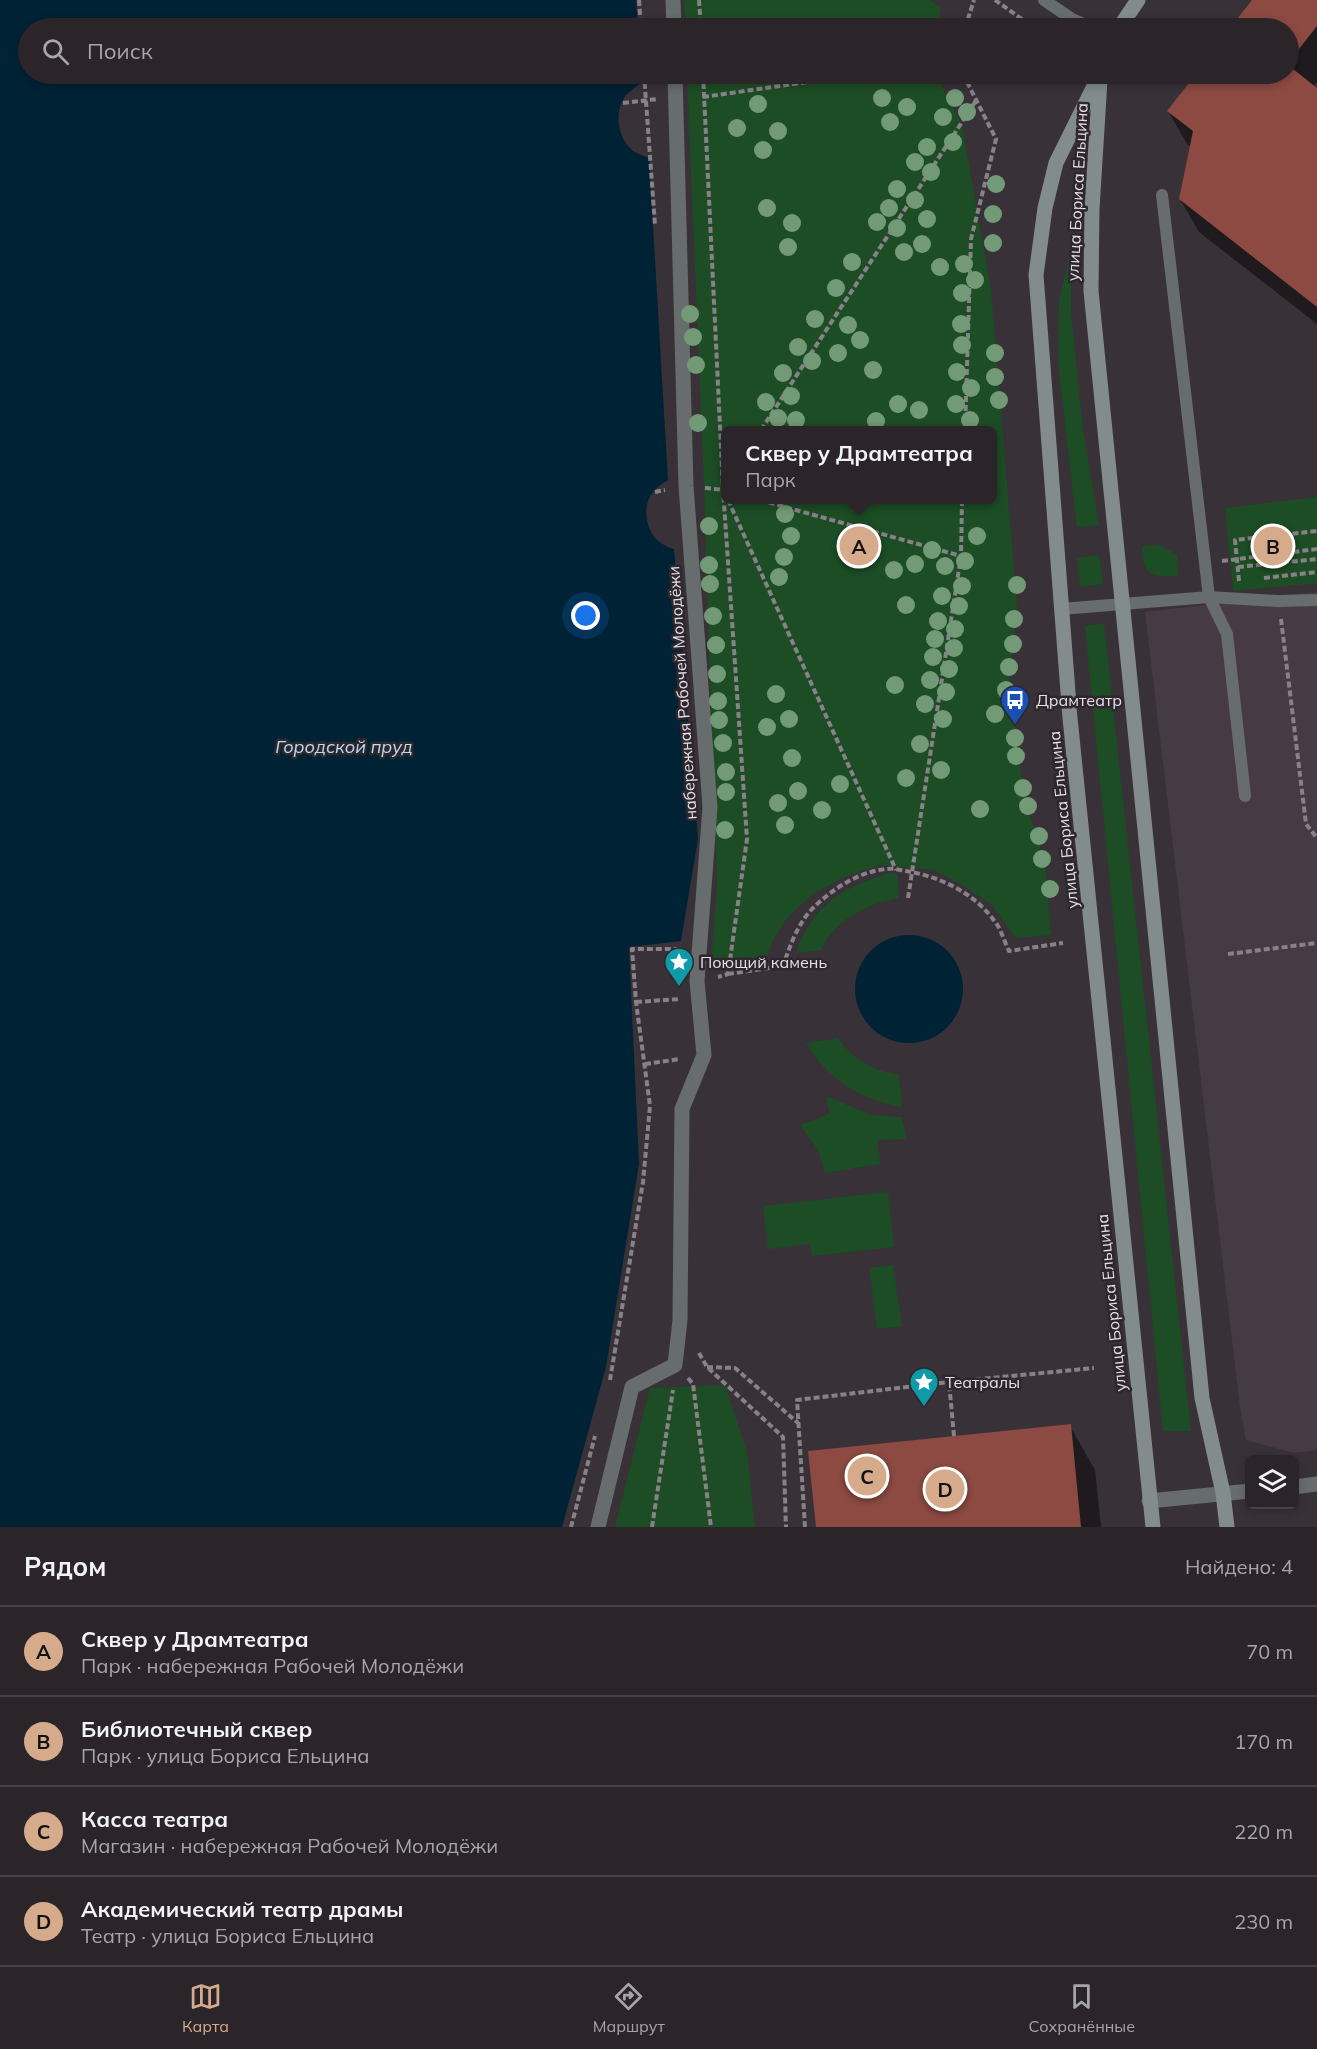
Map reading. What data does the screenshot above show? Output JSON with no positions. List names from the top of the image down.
{
  "streets": {
    "street": ["улица Бориса Ельцина", "набережная Рабочей Молодёжи"]
  },
  "water": ["Городской пруд"],
  "places": {
    "bus stop": ["Драмтеатр"],
    "place": ["Поющий камень", "Театралы"]
  },
  "page": {
    "search": "Поиск",
    "popup": ["Сквер у Драмтеатра", "Парк"],
    "pins": [
      "A",
      "B",
      "C",
      "D"
    ],
    "heading": ["Рядом", "Найдено: 4"],
    "list": [
      {
        "mark": "A",
        "name": "Сквер у Драмтеатра",
        "note": "Парк · набережная Рабочей Молодёжи",
        "value": "70 m"
      },
      {
        "mark": "B",
        "name": "Библиотечный сквер",
        "note": "Парк · улица Бориса Ельцина",
        "value": "170 m"
      },
      {
        "mark": "C",
        "name": "Касса театра",
        "note": "Магазин · набережная Рабочей Молодёжи",
        "value": "220 m"
      },
      {
        "mark": "D",
        "name": "Академический театр драмы",
        "note": "Театр · улица Бориса Ельцина",
        "value": "230 m"
      }
    ],
    "nav": ["Карта", "Маршрут", "Сохранённые"]
  }
}
